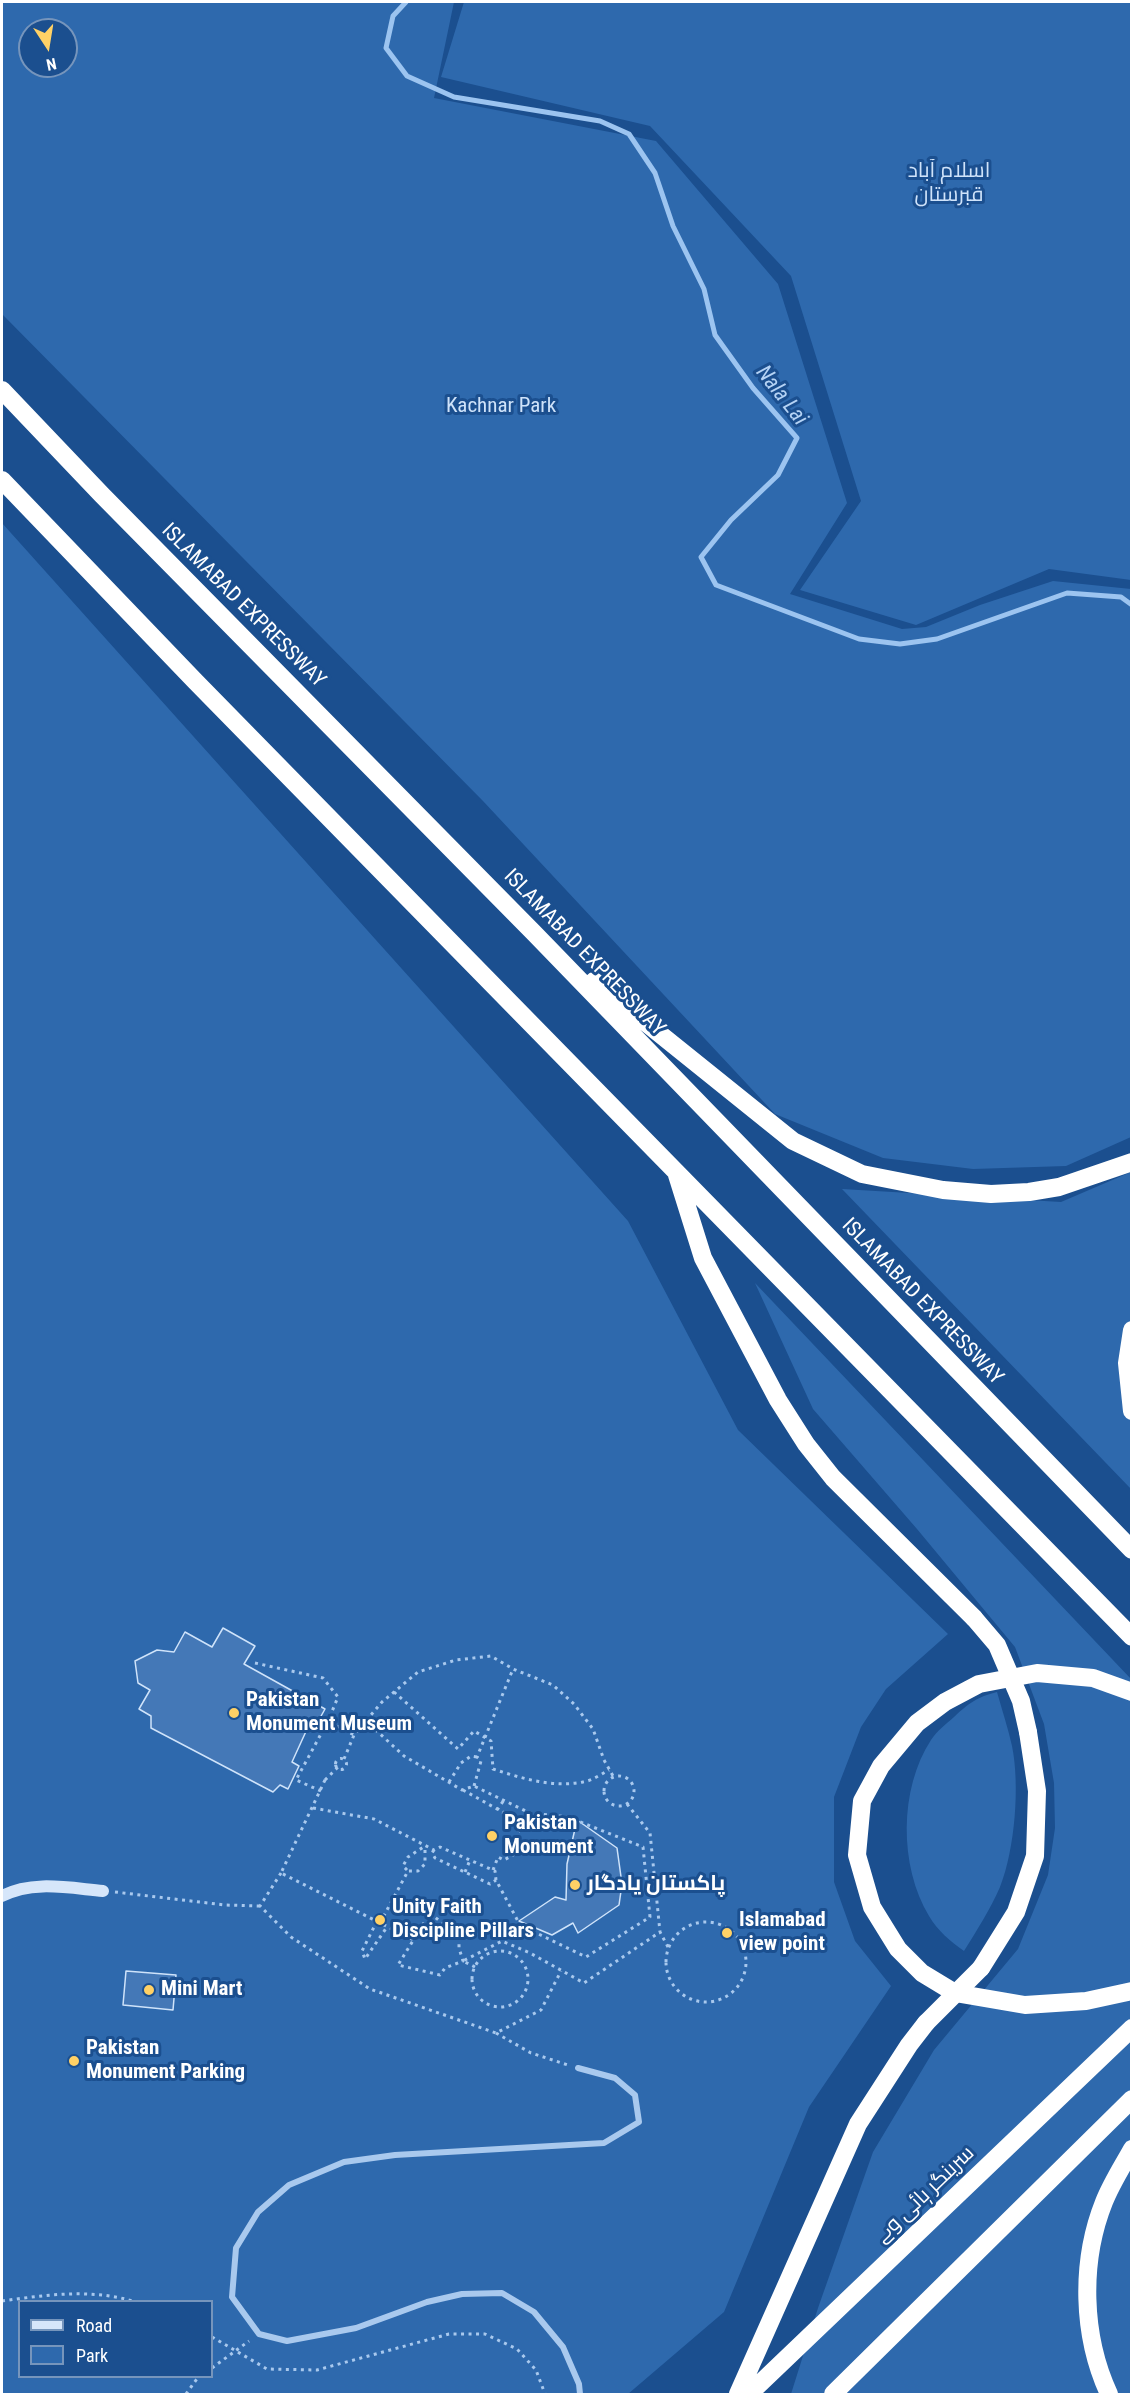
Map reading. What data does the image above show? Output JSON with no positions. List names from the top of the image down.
{
  "streets": {
    "highway": ["ISLAMABAD EXPRESSWAY", "سرینگر ہائی وے"]
  },
  "water": ["Nala Lai"],
  "parks": ["اسلام آباد قبرستان", "Kachnar Park"],
  "places": [
    "Pakistan Monument Museum",
    "Pakistan Monument",
    "پاکستان یادگار",
    "Unity Faith Discipline Pillars",
    "Islamabad view point",
    "Mini Mart",
    "Pakistan Monument Parking"
  ],
  "legend": ["Road", "Park"],
  "north": "bottom"
}
